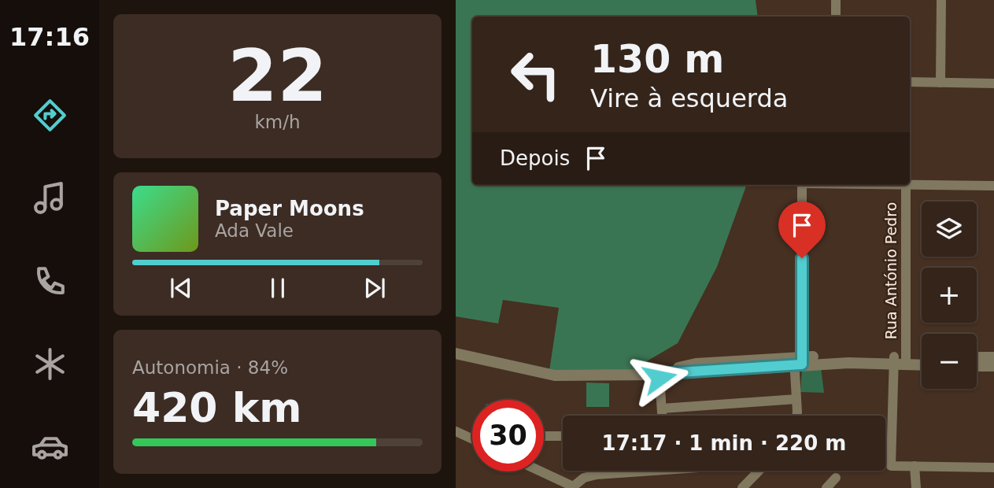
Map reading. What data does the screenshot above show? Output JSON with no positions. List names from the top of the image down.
{
  "streets": {
    "street": ["Rua António Pedro"]
  },
  "page": {
    "tabs": "17:16",
    "tile": [
      ["22", "km/h"],
      ["Autonomia · 84%", "420 km"]
    ],
    "turn": ["130 m", "Vire à esquerda"],
    "then": "Depois",
    "song": ["Paper Moons", "Ada Vale"],
    "map_buttons": ["+", "−"],
    "limit": "30",
    "trip": "17:17 · 1 min · 220 m"
  }
}
